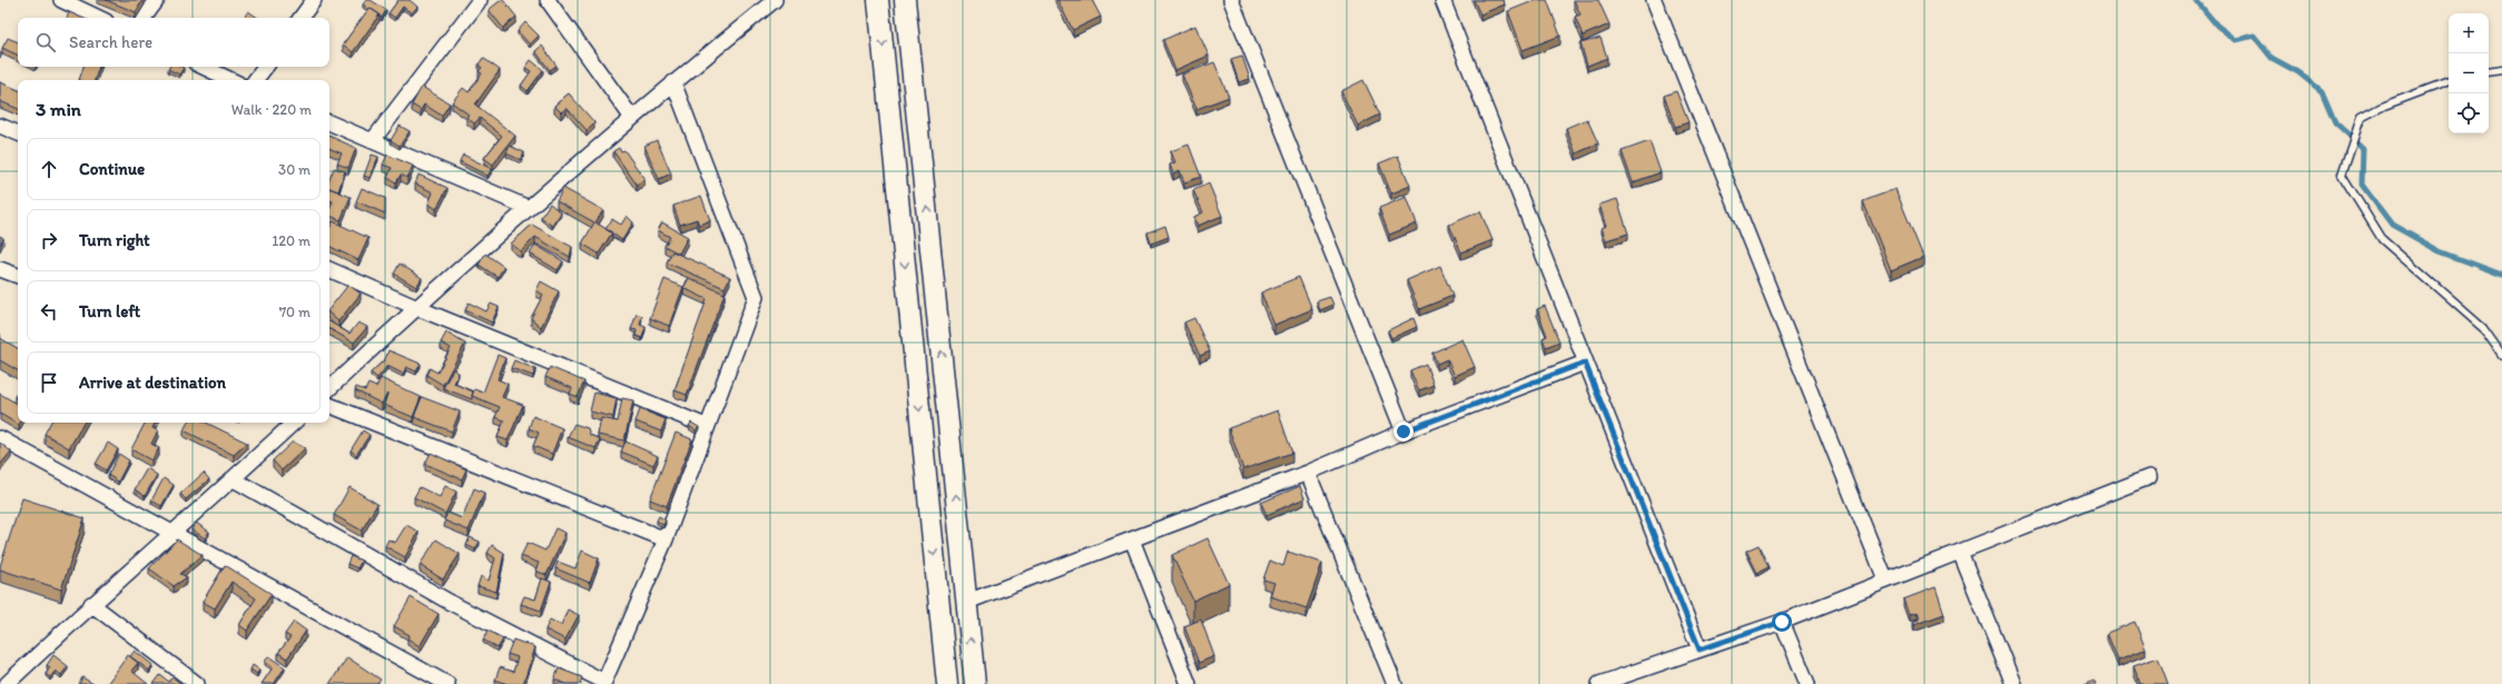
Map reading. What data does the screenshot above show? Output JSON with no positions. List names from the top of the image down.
{
  "page": {
    "map_buttons": ["+", "−"],
    "search": "Search here",
    "heading": ["3 min", "Walk · 220 m"],
    "list": [
      ["Continue", "30 m"],
      ["Turn right", "120 m"],
      ["Turn left", "70 m"],
      "Arrive at destination"
    ]
  }
}
